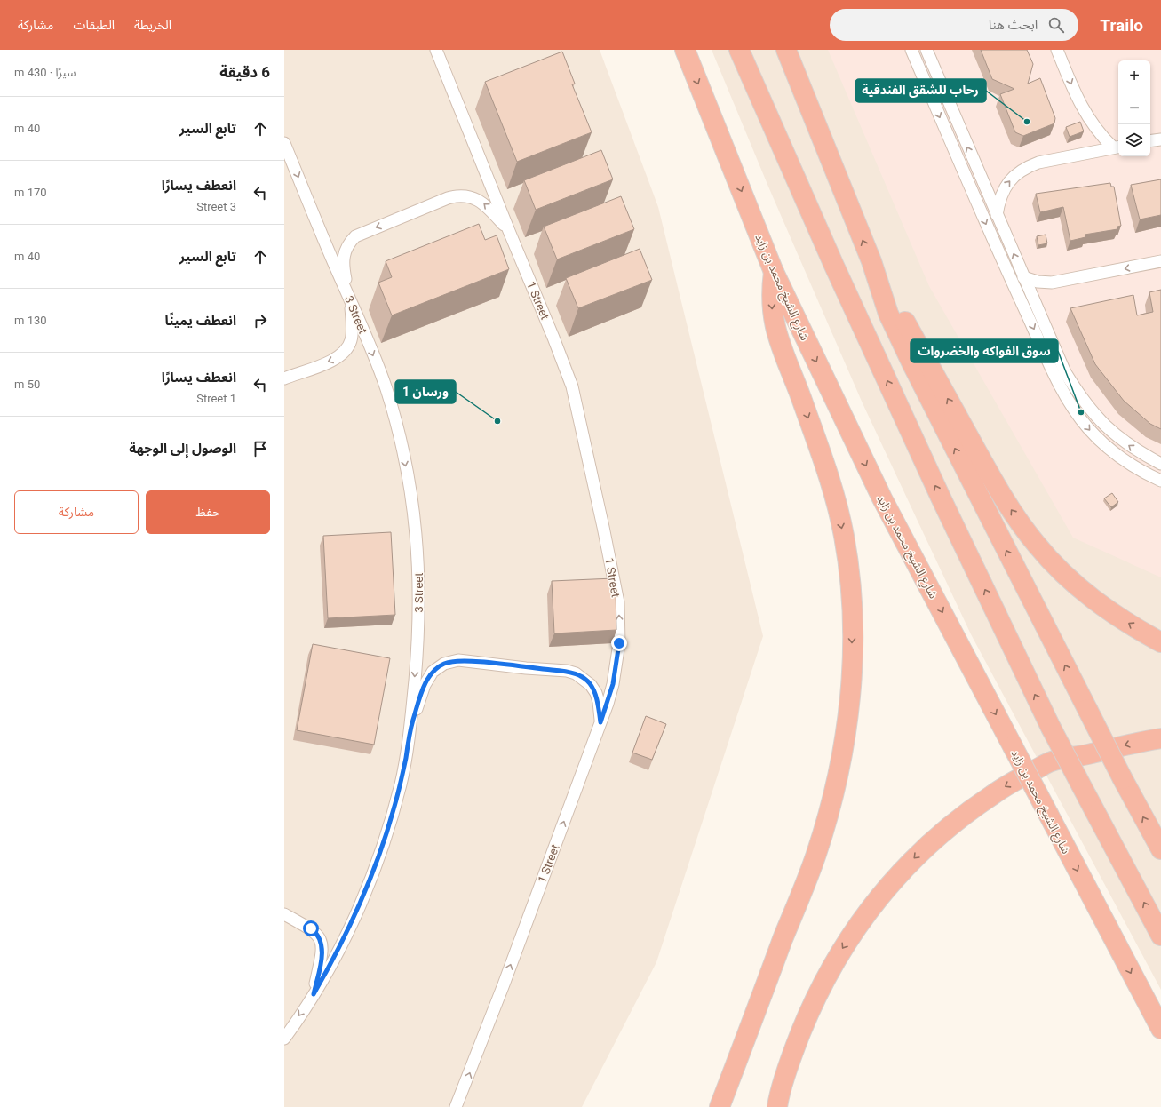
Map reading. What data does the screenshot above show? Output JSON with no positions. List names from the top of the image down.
{
  "streets": {
    "highway": ["شارع الشيخ محمد بن زايد"],
    "street": ["1 Street", "3 Street"]
  },
  "one_way": ["1 Street", "3 Street"],
  "places": ["رحاب للشقق الفندقية", "سوق الفواكه والخضروات", "ورسان 1"],
  "page": {
    "header": "Trailo",
    "search": "ابحث هنا",
    "nav": ["الخريطة", "الطبقات", "مشاركة"],
    "heading": ["6 دقيقة", "سيرًا · 430 m"],
    "map_buttons": ["+", "−"],
    "list": [
      ["تابع السير", "40 m"],
      ["انعطف يسارًا", "3 Street", "170 m"],
      ["تابع السير", "40 m"],
      ["انعطف يمينًا", "130 m"],
      ["انعطف يسارًا", "1 Street", "50 m"],
      "الوصول إلى الوجهة"
    ],
    "buttons": ["حفظ", "مشاركة"]
  }
}
